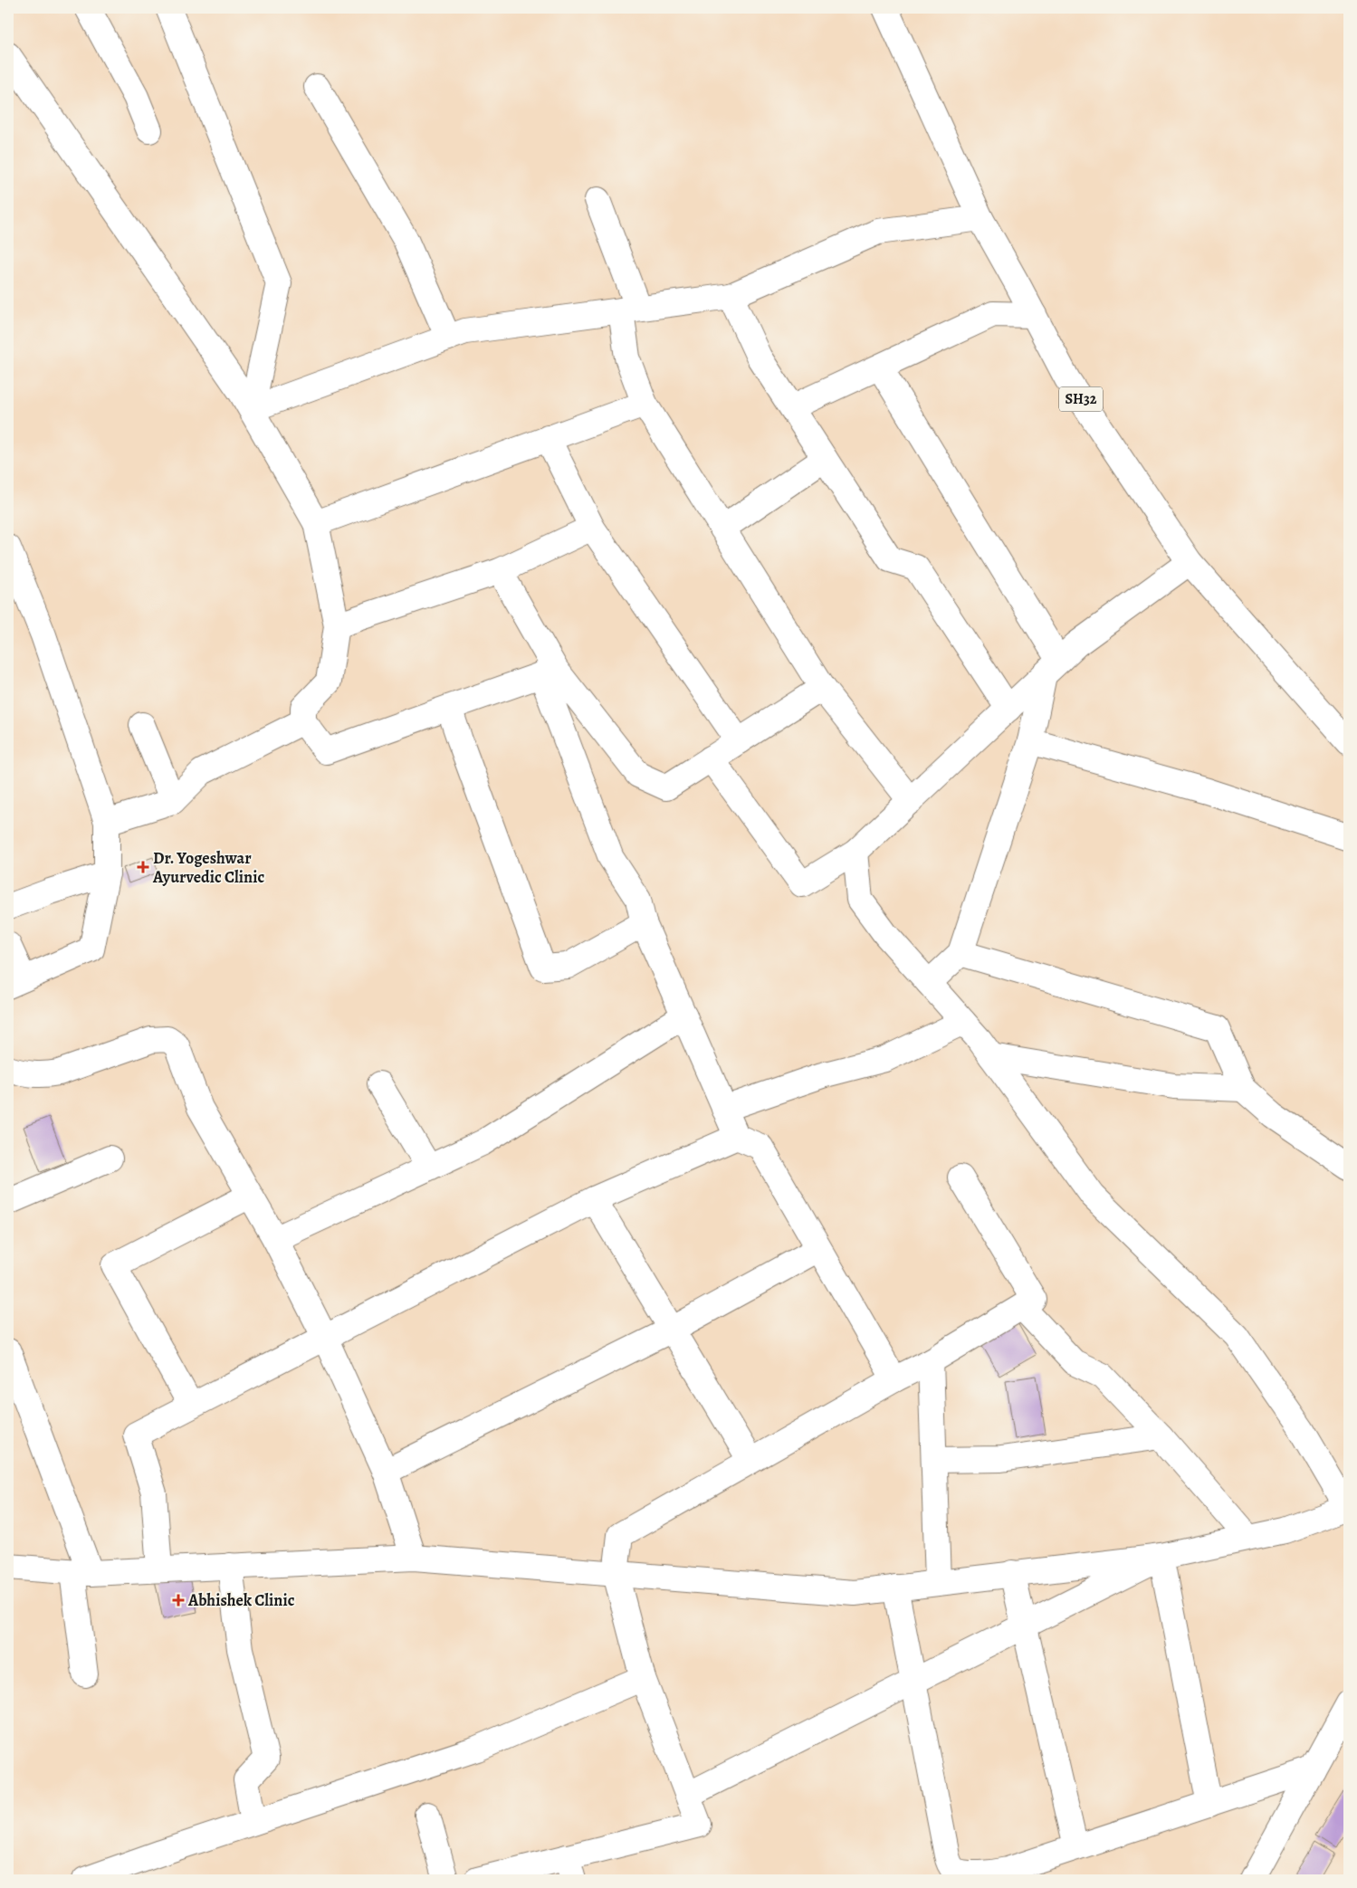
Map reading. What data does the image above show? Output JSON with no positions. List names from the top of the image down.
{
  "streets": {
    "street": ["SH32"]
  },
  "places": {
    "health": ["Dr. Yogeshwar Ayurvedic Clinic", "Abhishek Clinic"]
  }
}
